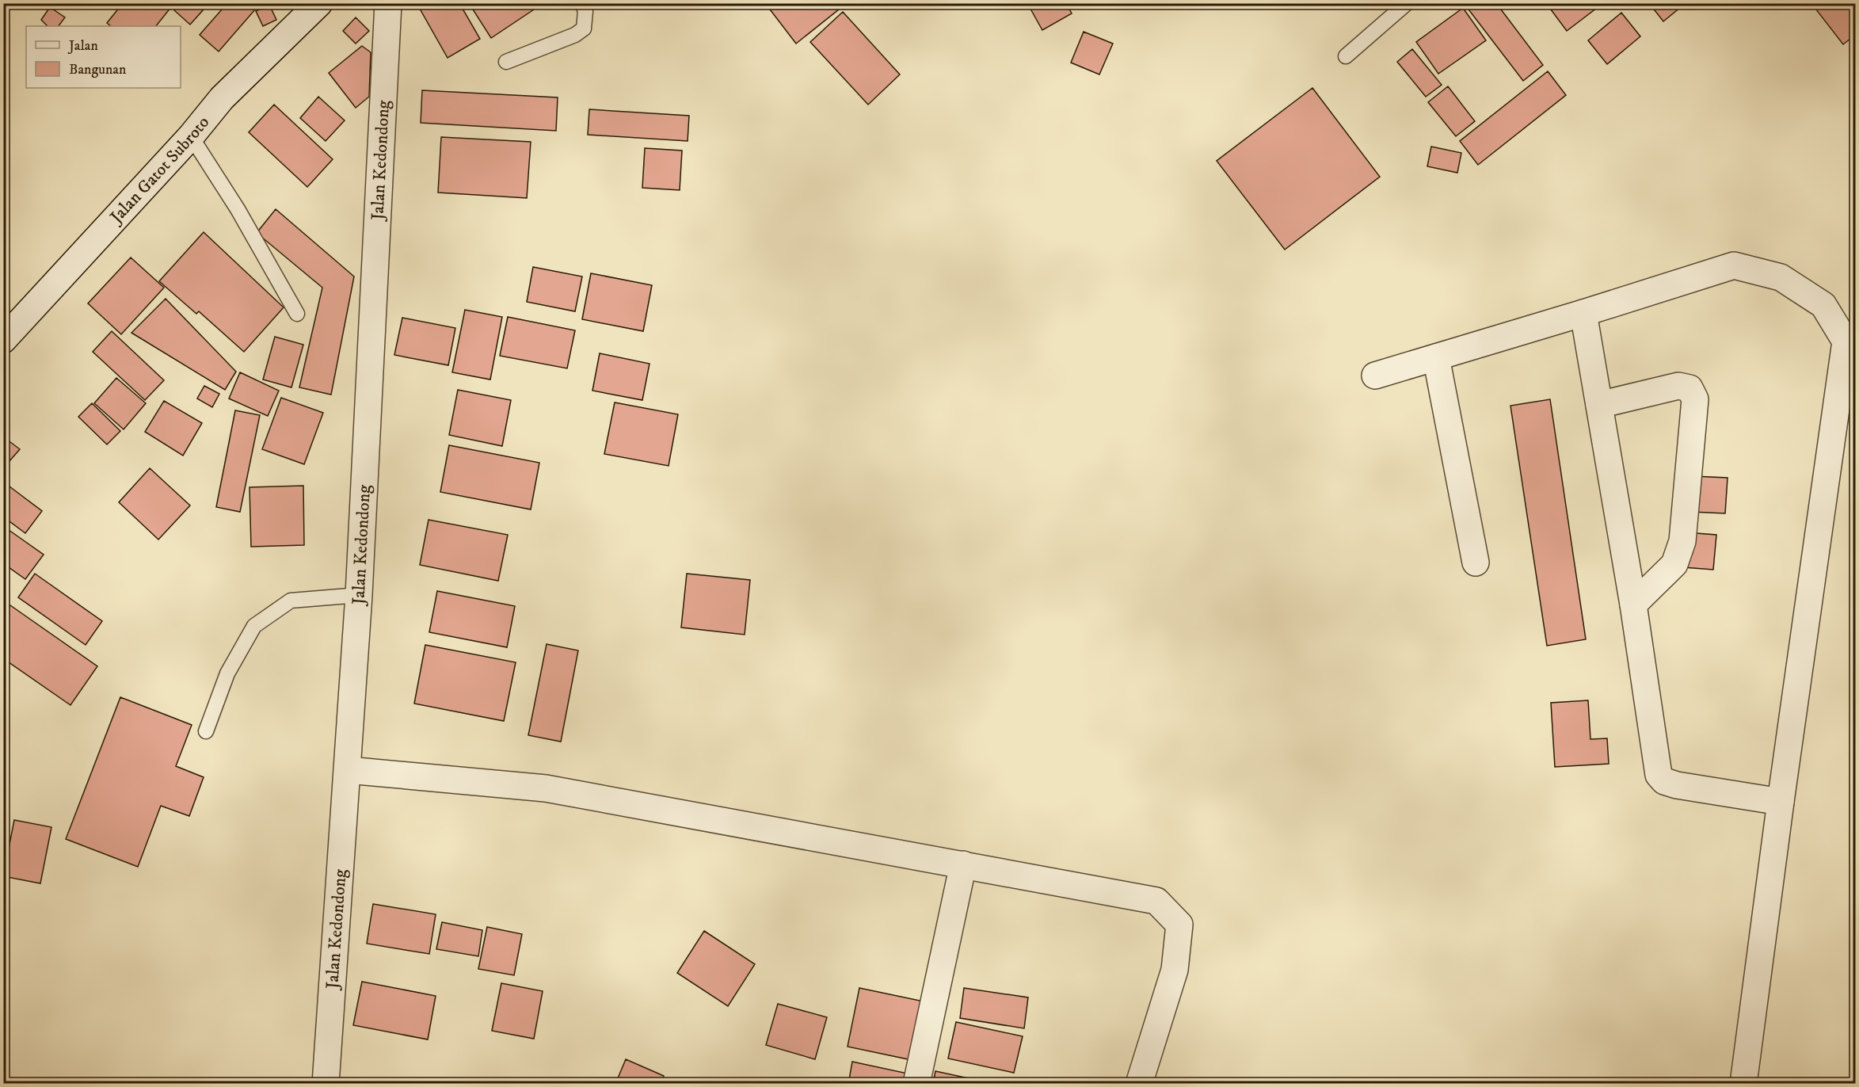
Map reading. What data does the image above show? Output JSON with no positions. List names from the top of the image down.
{
  "streets": {
    "street": ["Jalan Kedondong", "Jalan Gatot Subroto"]
  },
  "legend": ["Jalan", "Bangunan"]
}
